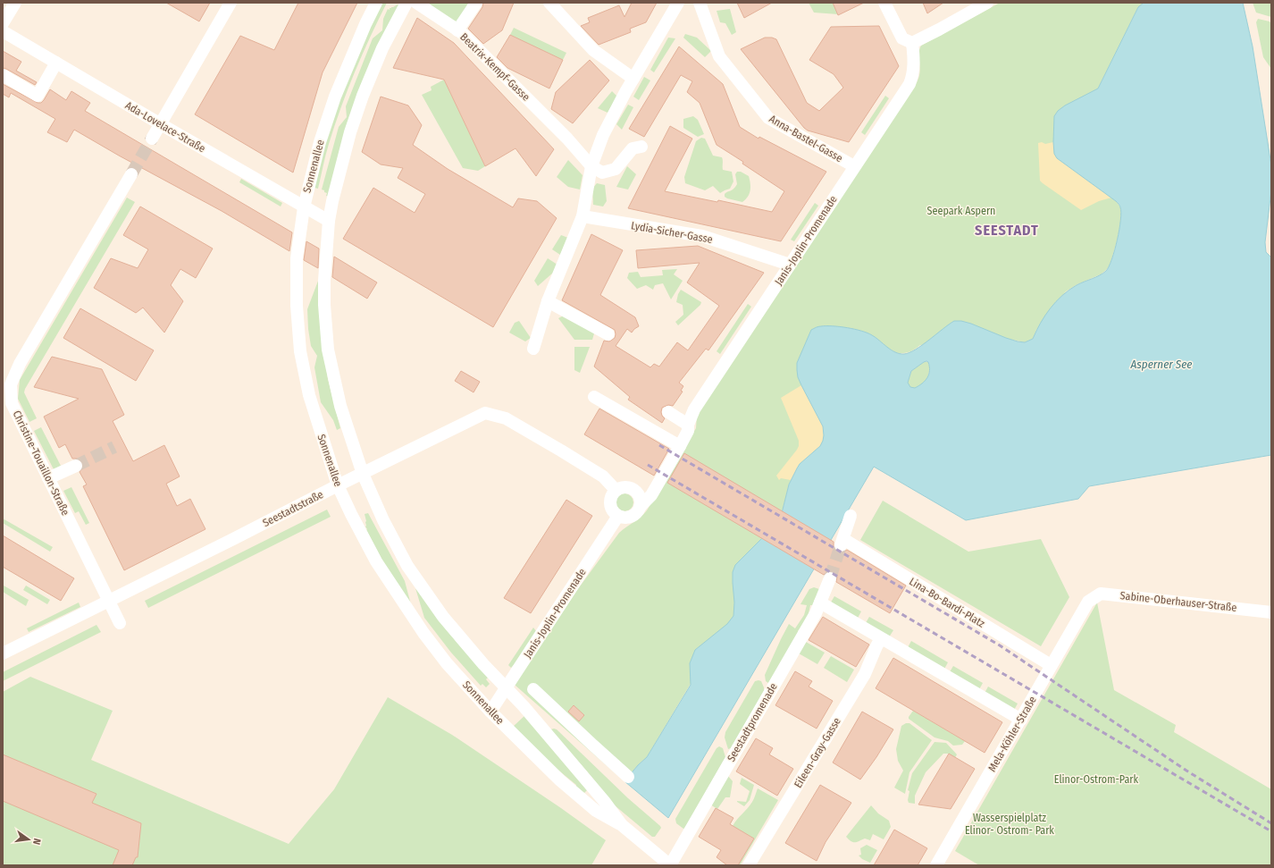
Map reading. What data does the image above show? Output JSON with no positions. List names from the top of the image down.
{
  "streets": {
    "street": [
      "Beatrix-Kempf-Gasse",
      "Ada-Lovelace-Straße",
      "Anna-Bastel-Gasse",
      "Sonnenallee",
      "Lydia-Sicher-Gasse",
      "Janis-Joplin-Promenade",
      "Christine-Touaillon-Straße",
      "Seestadtstraße",
      "Sabine-Oberhauser-Straße",
      "Lina-Bo-Bardi-Platz",
      "Seestadtpromenade",
      "Mela-Köhler-Straße",
      "Eileen-Gray-Gasse"
    ]
  },
  "crossings": [
    ["Ada-Lovelace-Straße", "Sonnenallee"],
    ["Anna-Bastel-Gasse", "Janis-Joplin-Promenade"],
    ["Sonnenallee", "Janis-Joplin-Promenade"],
    ["Sonnenallee", "Seestadtstraße"],
    ["Sonnenallee", "Seestadtpromenade"],
    ["Lydia-Sicher-Gasse", "Janis-Joplin-Promenade"],
    ["Janis-Joplin-Promenade", "Seestadtstraße"],
    ["Christine-Touaillon-Straße", "Seestadtstraße"],
    ["Sabine-Oberhauser-Straße", "Mela-Köhler-Straße"],
    ["Lina-Bo-Bardi-Platz", "Mela-Köhler-Straße"]
  ],
  "districts": ["SEESTADT"],
  "water": ["Asperner See"],
  "parks": ["Seepark Aspern", "Elinor-Ostrom-Park", "Wasserspielplatz Elinor- Ostrom- Park"],
  "north": "right"
}
